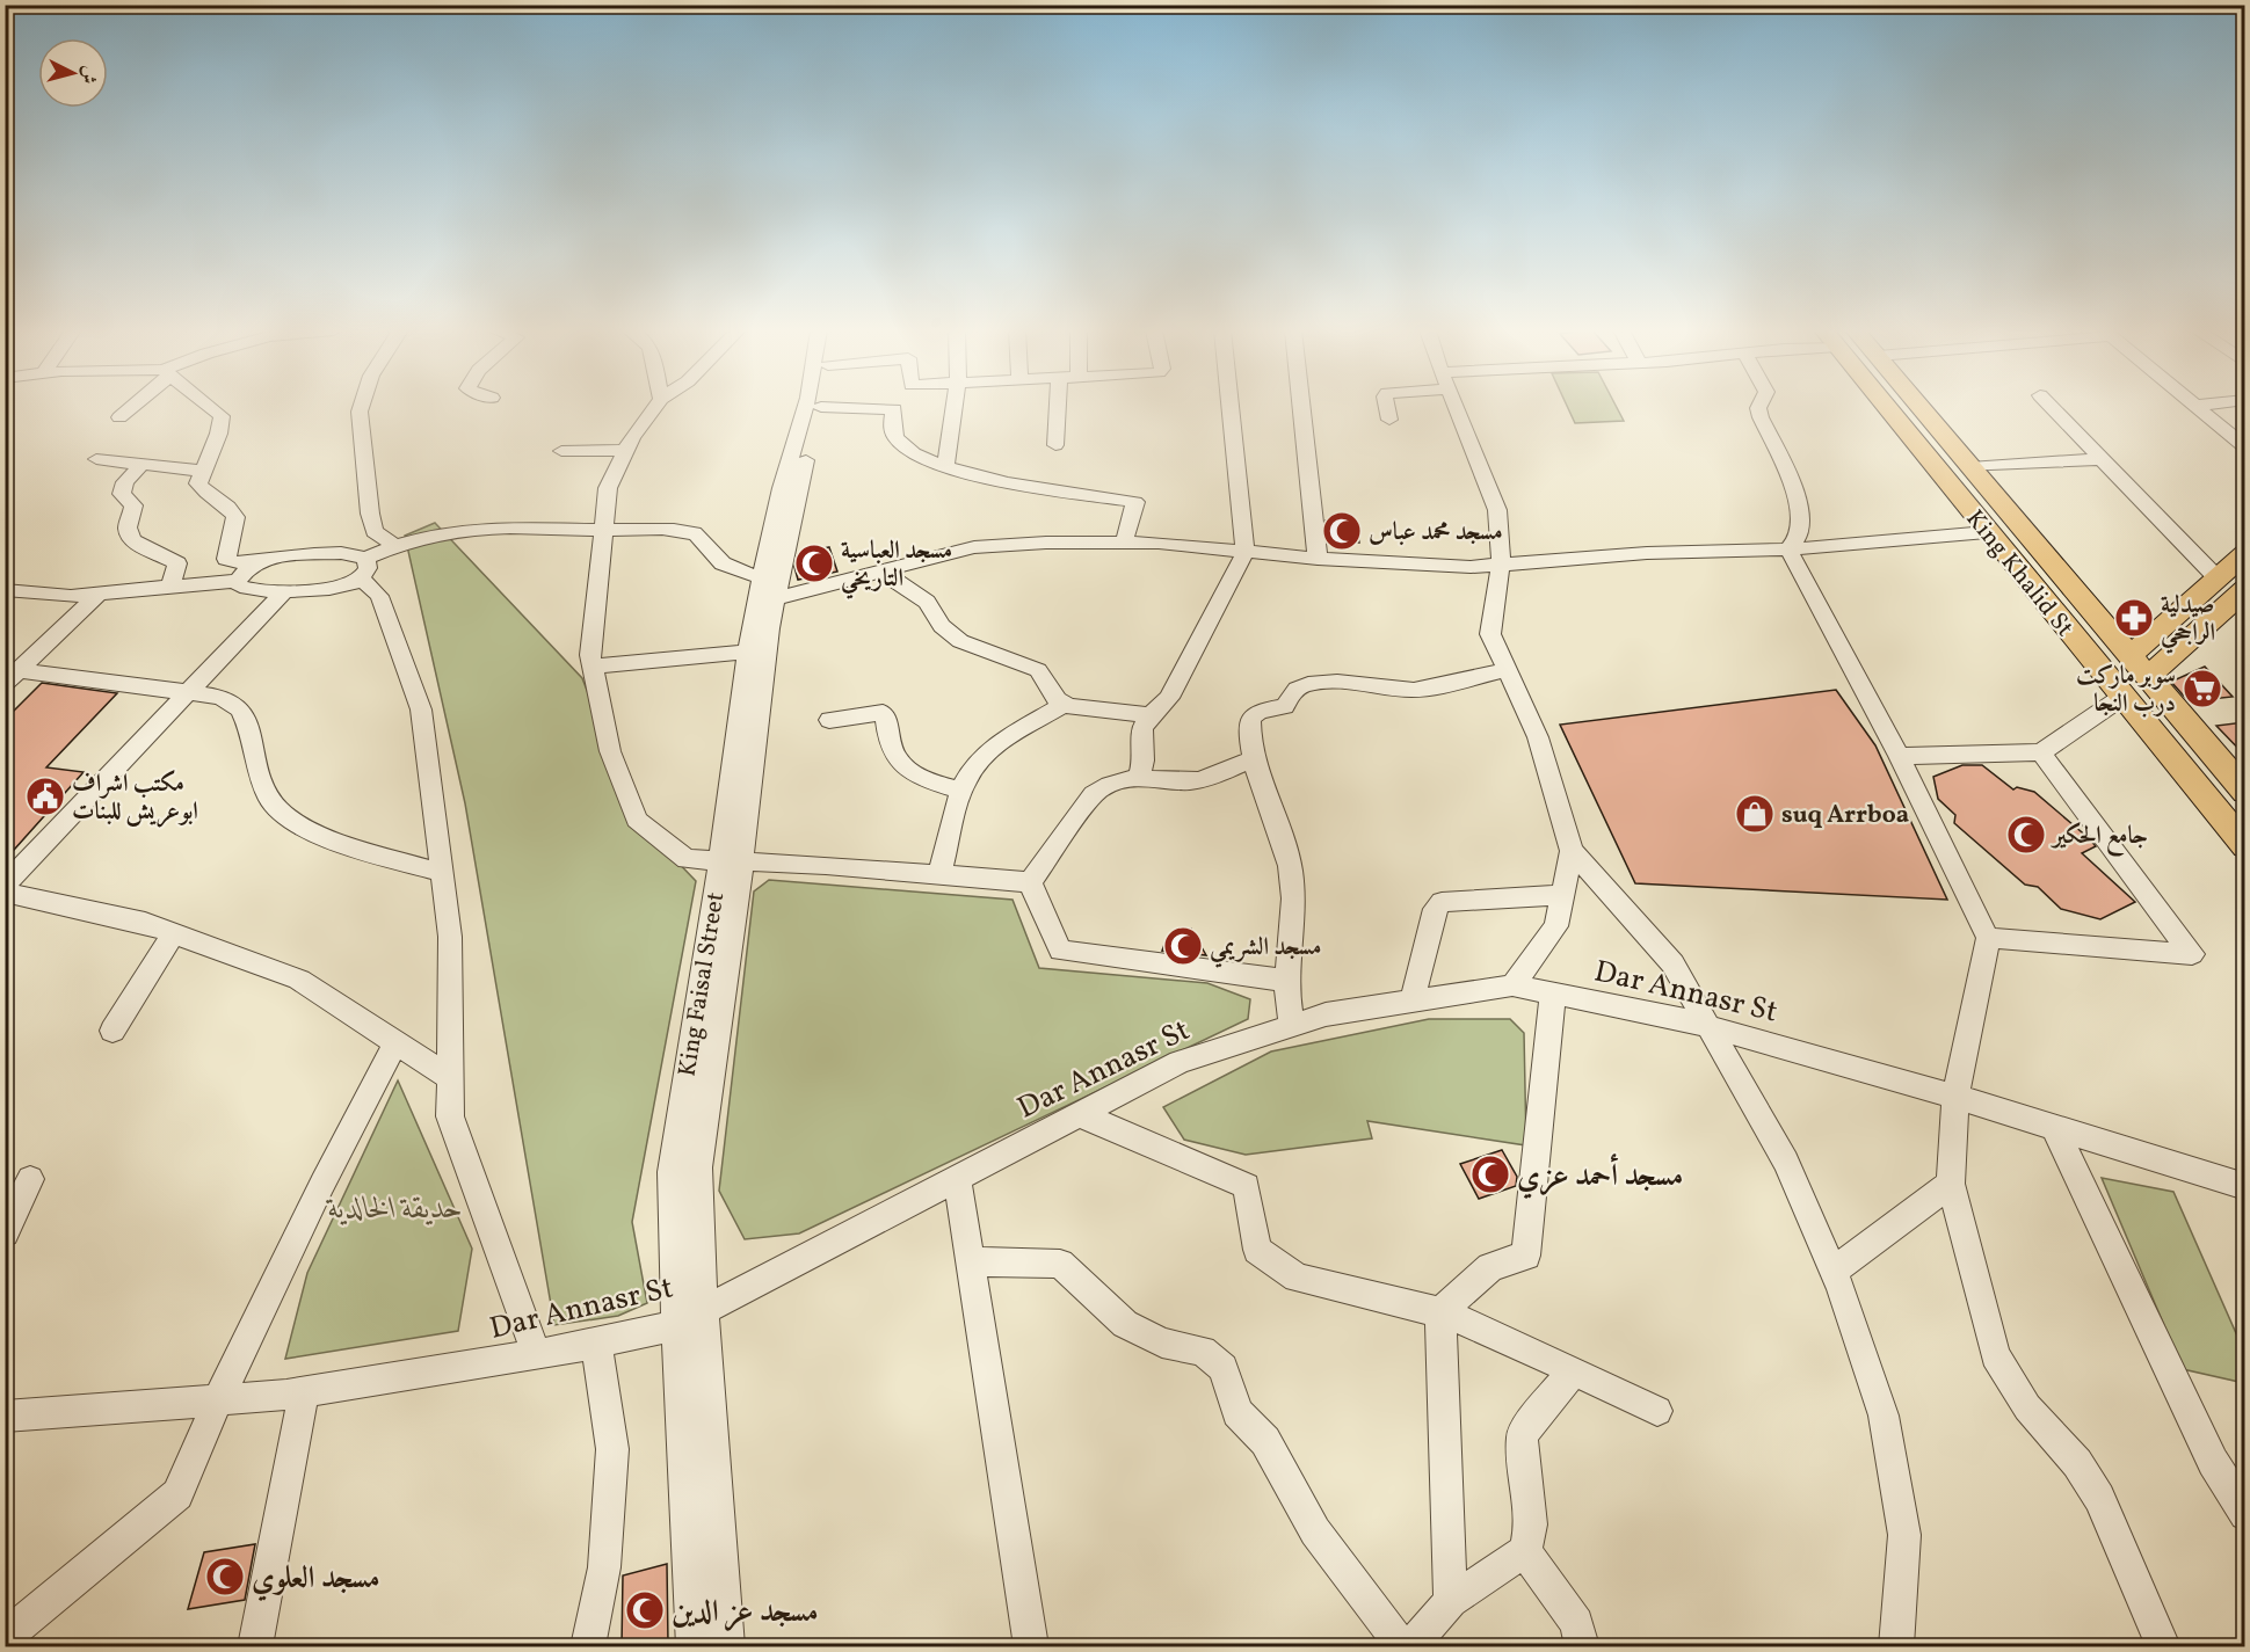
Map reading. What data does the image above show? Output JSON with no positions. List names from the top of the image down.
{
  "streets": {
    "main road": ["King Khalid St"],
    "street": ["King Faisal Street", "Dar Annasr St"]
  },
  "crossings": [
    ["King Faisal Street", "Dar Annasr St"]
  ],
  "parks": ["حديقة الخالدية"],
  "places": {
    "mosque": [
      "مسجد محمد عباس",
      "مسجد العباسية التاريخي",
      "جامع الحكير",
      "مسجد الشريمي",
      "مسجد أحمد عزي",
      "مسجد العلوي",
      "مسجد عز الدين"
    ],
    "pharmacy": ["صيدلية الراجحي"],
    "supermarket": ["سوبر ماركت درب النجا"],
    "public building": ["مكتب اشراف ابوعريش للبنات"],
    "shop": ["suq Arrboa"]
  },
  "north": "right"
}
